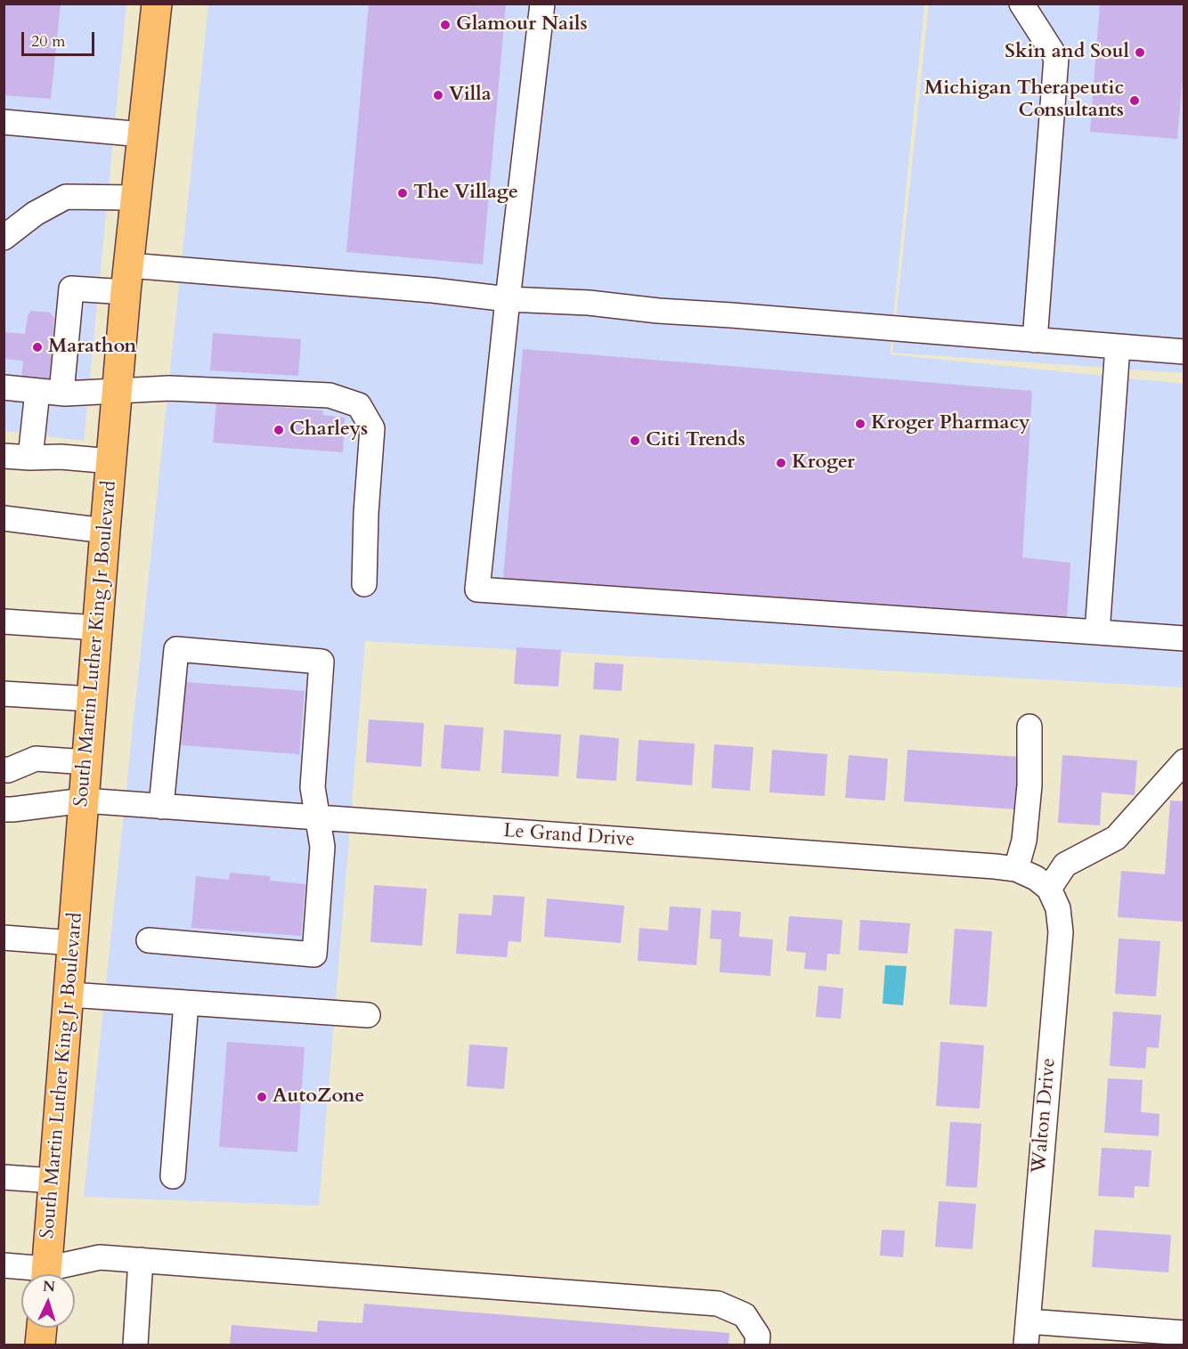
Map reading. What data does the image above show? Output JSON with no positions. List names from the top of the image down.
{
  "streets": {
    "main road": ["South Martin Luther King Jr Boulevard"],
    "street": ["Le Grand Drive", "Walton Drive"]
  },
  "crossings": [
    ["South Martin Luther King Jr Boulevard", "Le Grand Drive"],
    ["Le Grand Drive", "Walton Drive"]
  ],
  "places": [
    "Glamour Nails",
    "Skin and Soul",
    "Villa",
    "Michigan Therapeutic Consultants",
    "The Village",
    "Marathon",
    "Kroger Pharmacy",
    "Charleys",
    "Citi Trends",
    "Kroger",
    "AutoZone"
  ],
  "scale_bar": "20 m",
  "north": "top"
}
